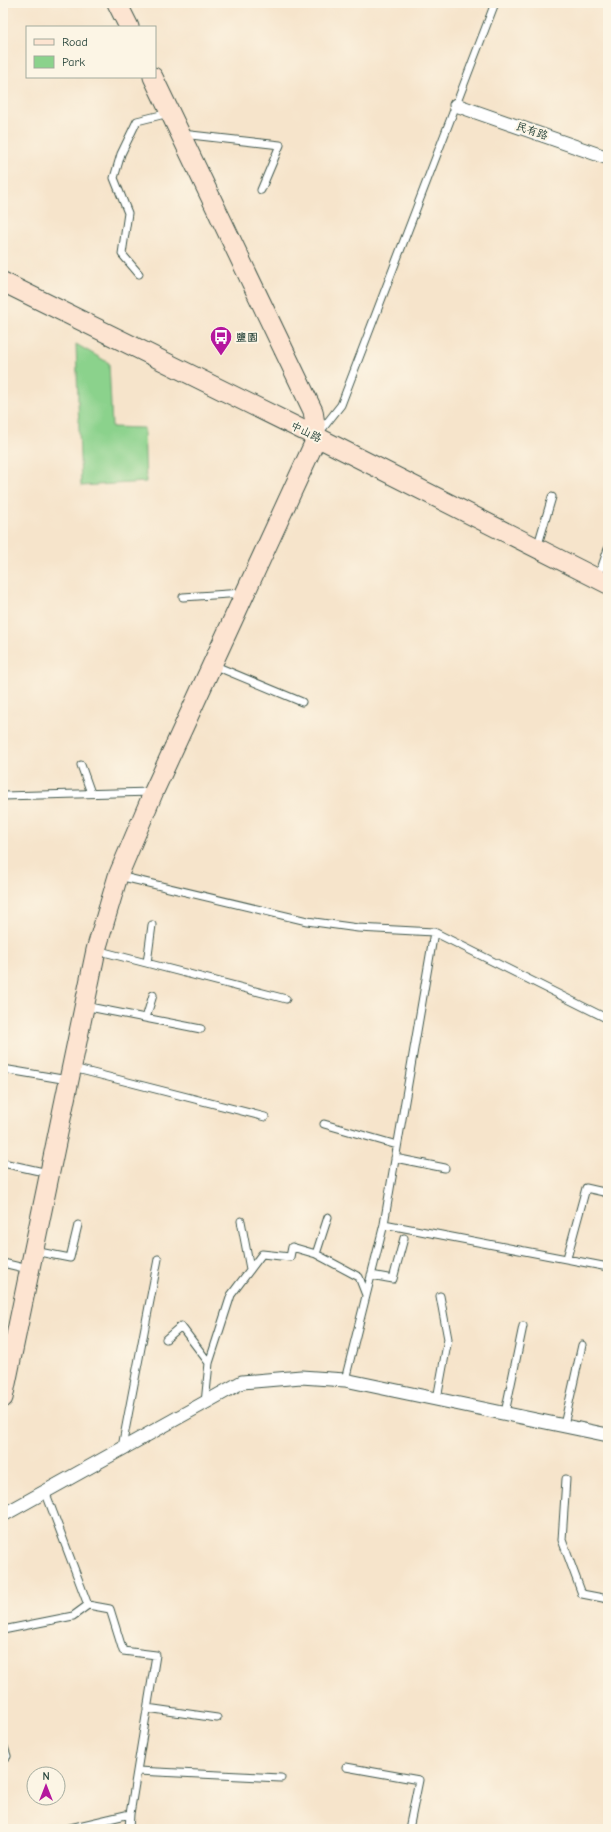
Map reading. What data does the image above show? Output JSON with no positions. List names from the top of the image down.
{
  "streets": {
    "street": ["民有路", "中山路"]
  },
  "places": {
    "bus stop": ["鹽園"]
  },
  "legend": ["Road", "Park"],
  "north": "top"
}
